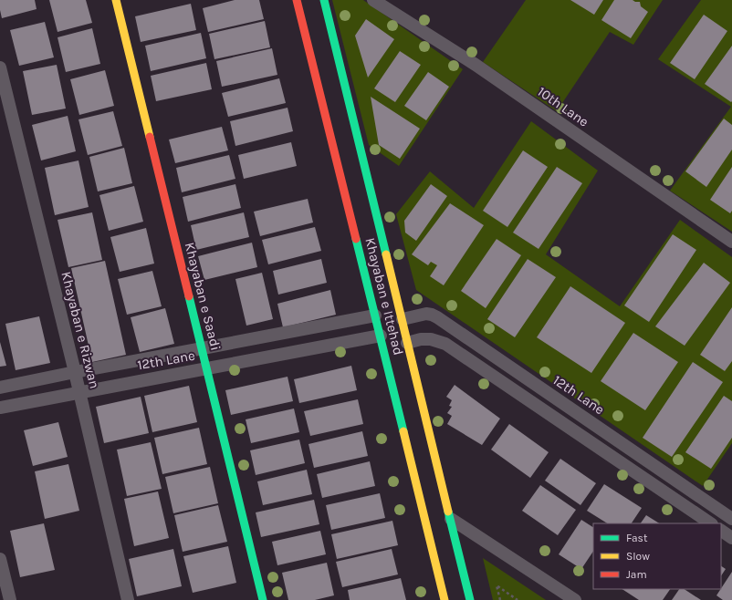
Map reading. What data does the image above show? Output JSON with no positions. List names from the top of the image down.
{
  "streets": {
    "main road": ["Khayaban e Saadi", "Khayaban e Ittehad"],
    "street": ["10th Lane", "Khayaban e Rizwan", "12th Lane"]
  },
  "crossings": [
    ["Khayaban e Saadi", "12th Lane"],
    ["Khayaban e Ittehad", "12th Lane"],
    ["Khayaban e Rizwan", "12th Lane"]
  ],
  "legend": ["Fast", "Slow", "Jam"]
}
